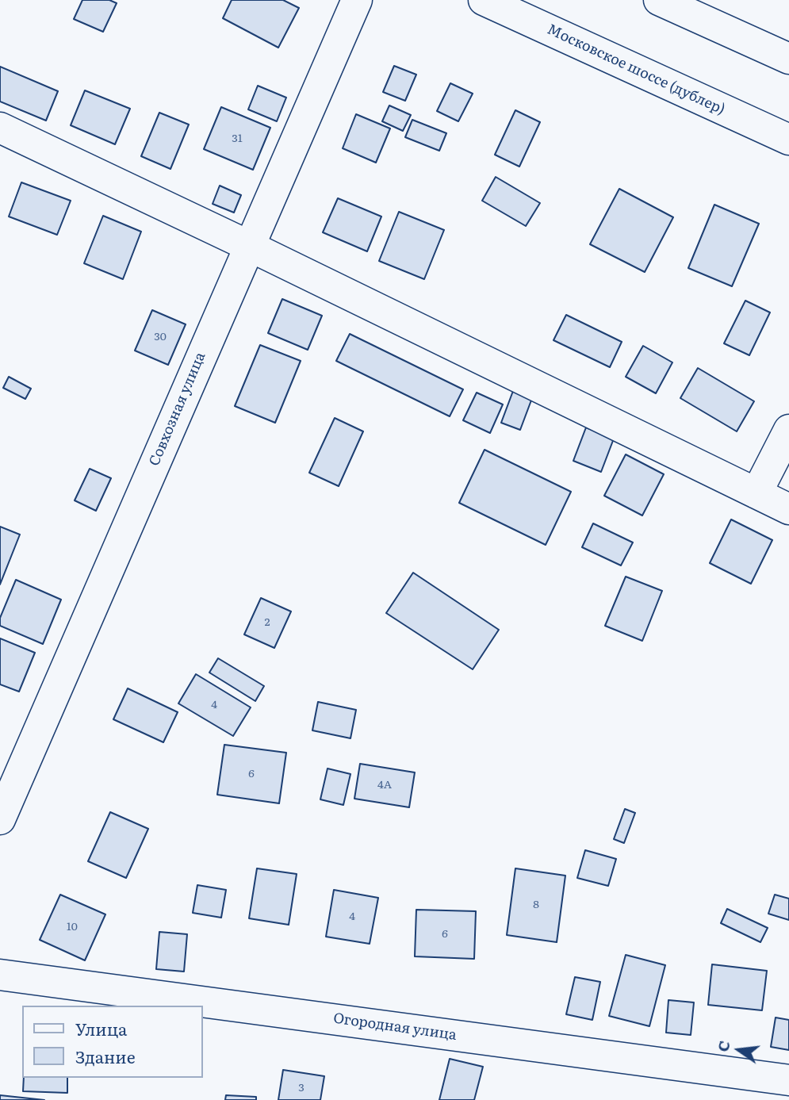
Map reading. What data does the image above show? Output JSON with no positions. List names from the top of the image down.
{
  "streets": {
    "street": ["Московское шоссе (дублер)", "Совхозная улица", "Огородная улица"]
  },
  "house_numbers": [
    "31",
    "30",
    "2",
    "4",
    "6",
    "4А",
    "8",
    "4",
    "10",
    "6",
    "3"
  ],
  "legend": ["Улица", "Здание"],
  "north": "left"
}
